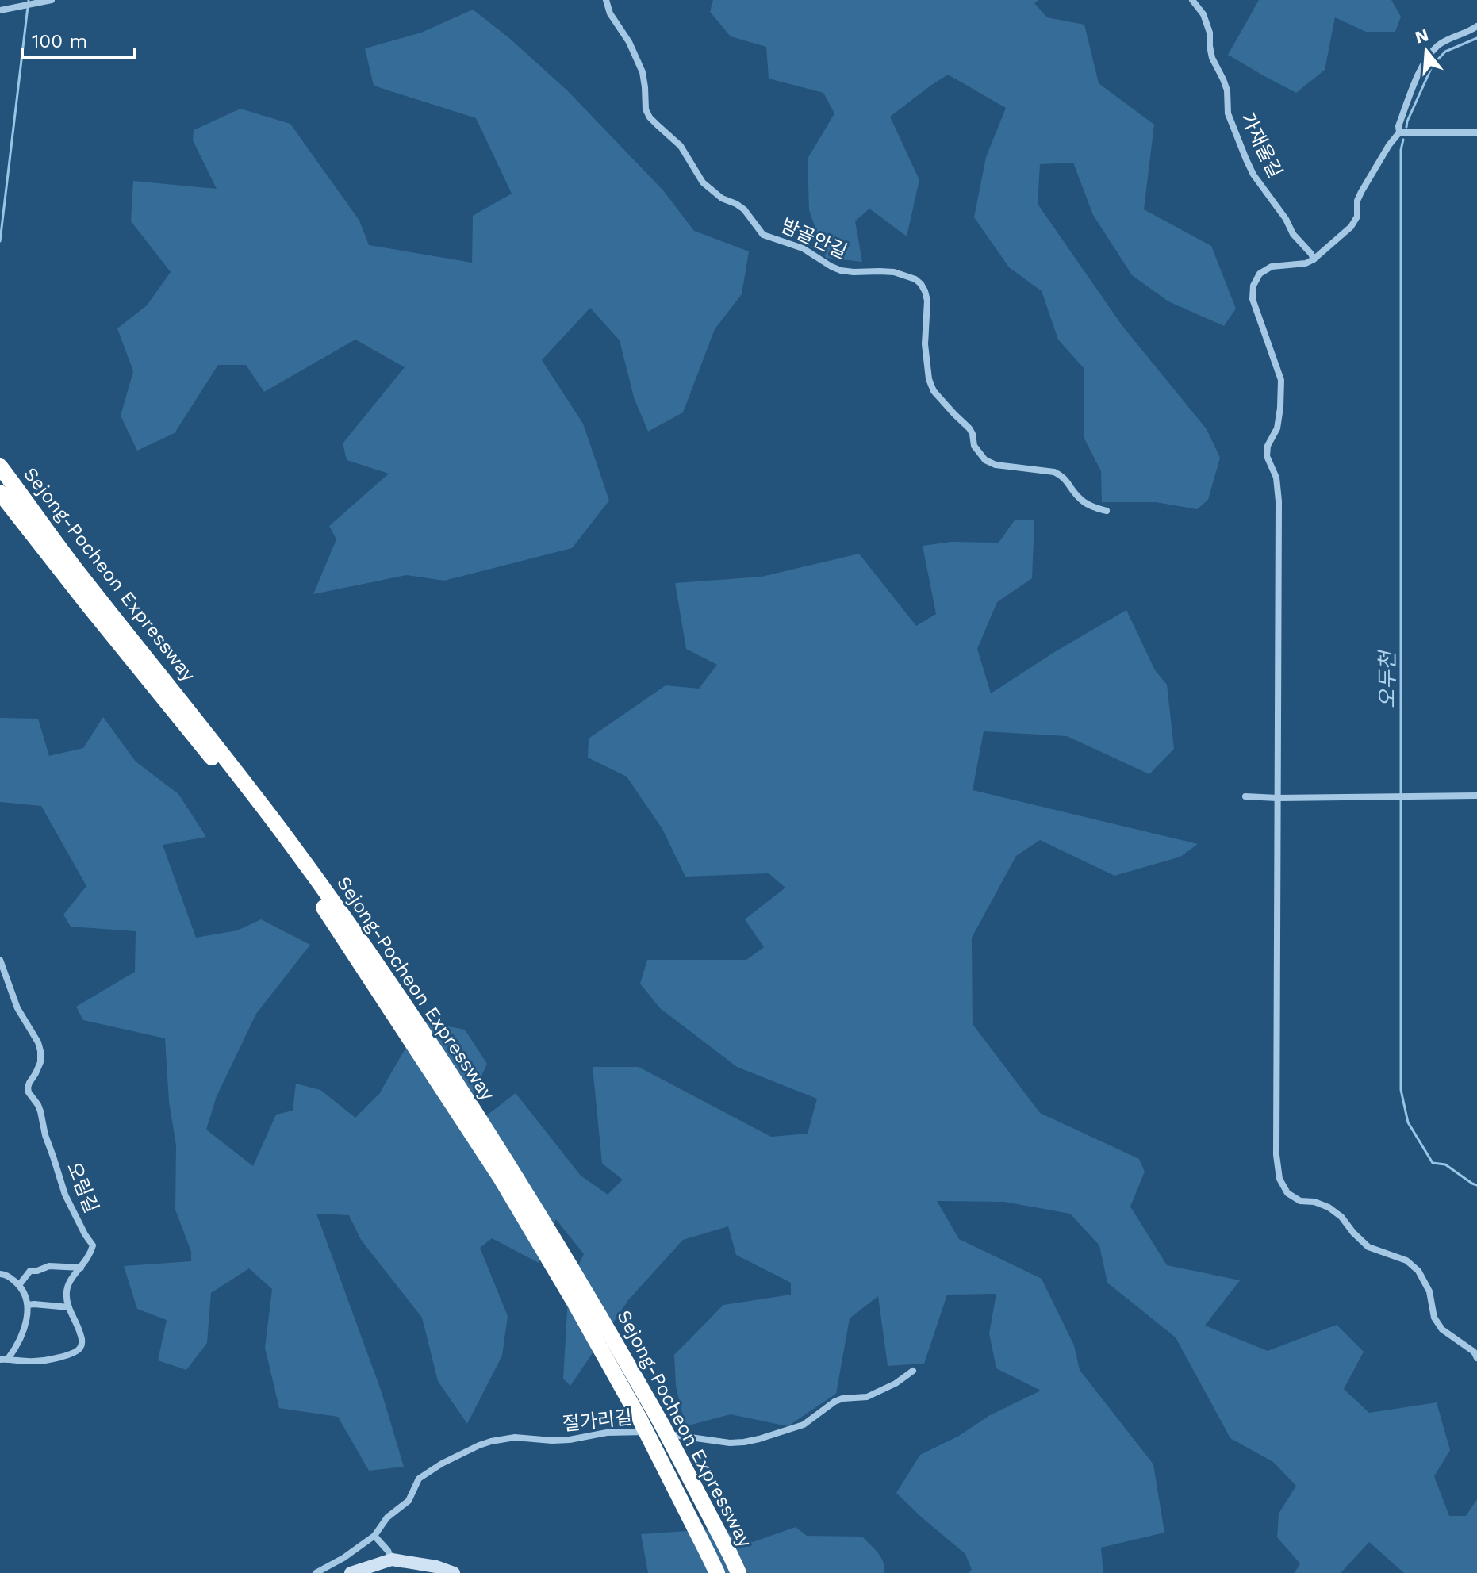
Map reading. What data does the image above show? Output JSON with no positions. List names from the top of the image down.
{
  "streets": {
    "highway": ["Sejong-Pocheon Expressway"],
    "street": [
      "가재울길",
      "밤골안길",
      "오림길",
      "절가리길"
    ]
  },
  "water": ["오두천"],
  "scale_bar": "100 m",
  "north": "top"
}
